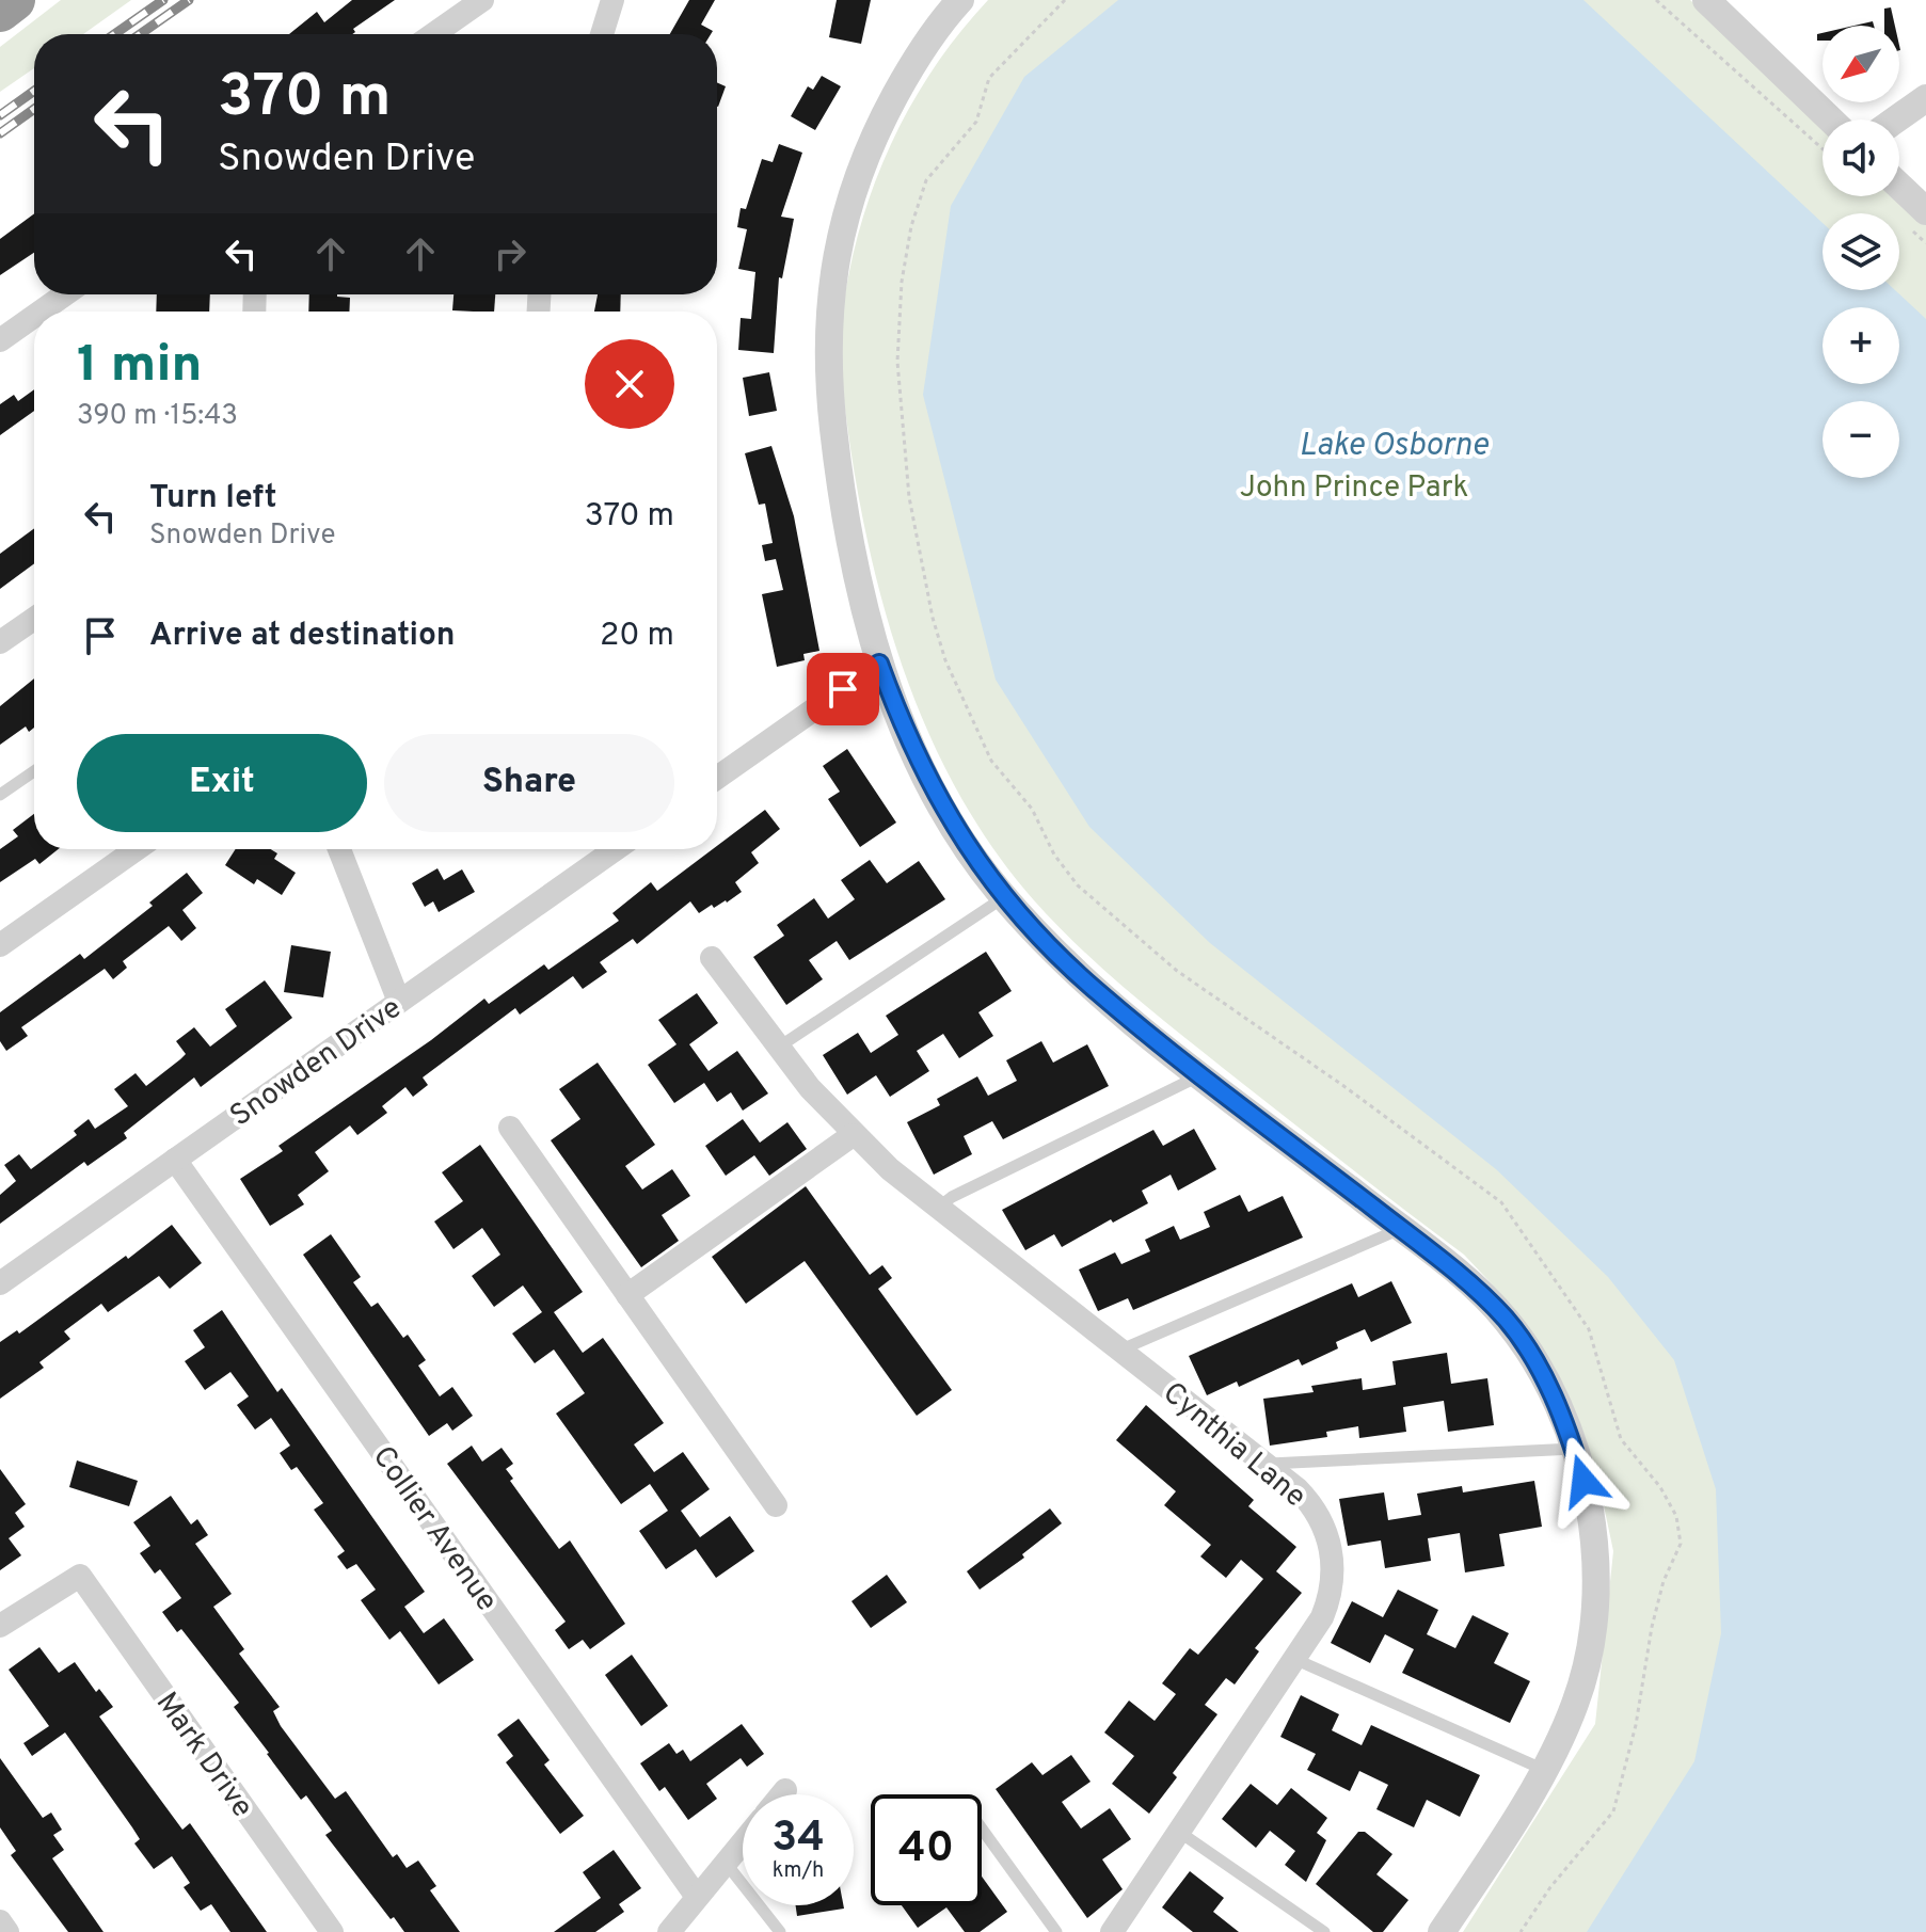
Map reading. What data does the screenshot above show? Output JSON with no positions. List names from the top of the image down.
{
  "streets": {
    "street": [
      "Snowden Drive",
      "Cynthia Lane",
      "Collier Avenue",
      "Mark Drive"
    ]
  },
  "crossings": [
    ["Snowden Drive", "Collier Avenue"]
  ],
  "water": ["Lake Osborne"],
  "parks": ["John Prince Park"],
  "north": "bottom left",
  "page": {
    "map_buttons": ["+", "−"],
    "turn": ["370 m", "Snowden Drive"],
    "heading": ["1 min", "390 m · 15:43"],
    "list": [
      {
        "name": "Turn left",
        "note": "Snowden Drive",
        "value": "370 m"
      },
      {
        "name": "Arrive at destination",
        "value": "20 m"
      }
    ],
    "buttons": ["Exit", "Share"],
    "speed": "34 km/h",
    "limit": "40"
  }
}
